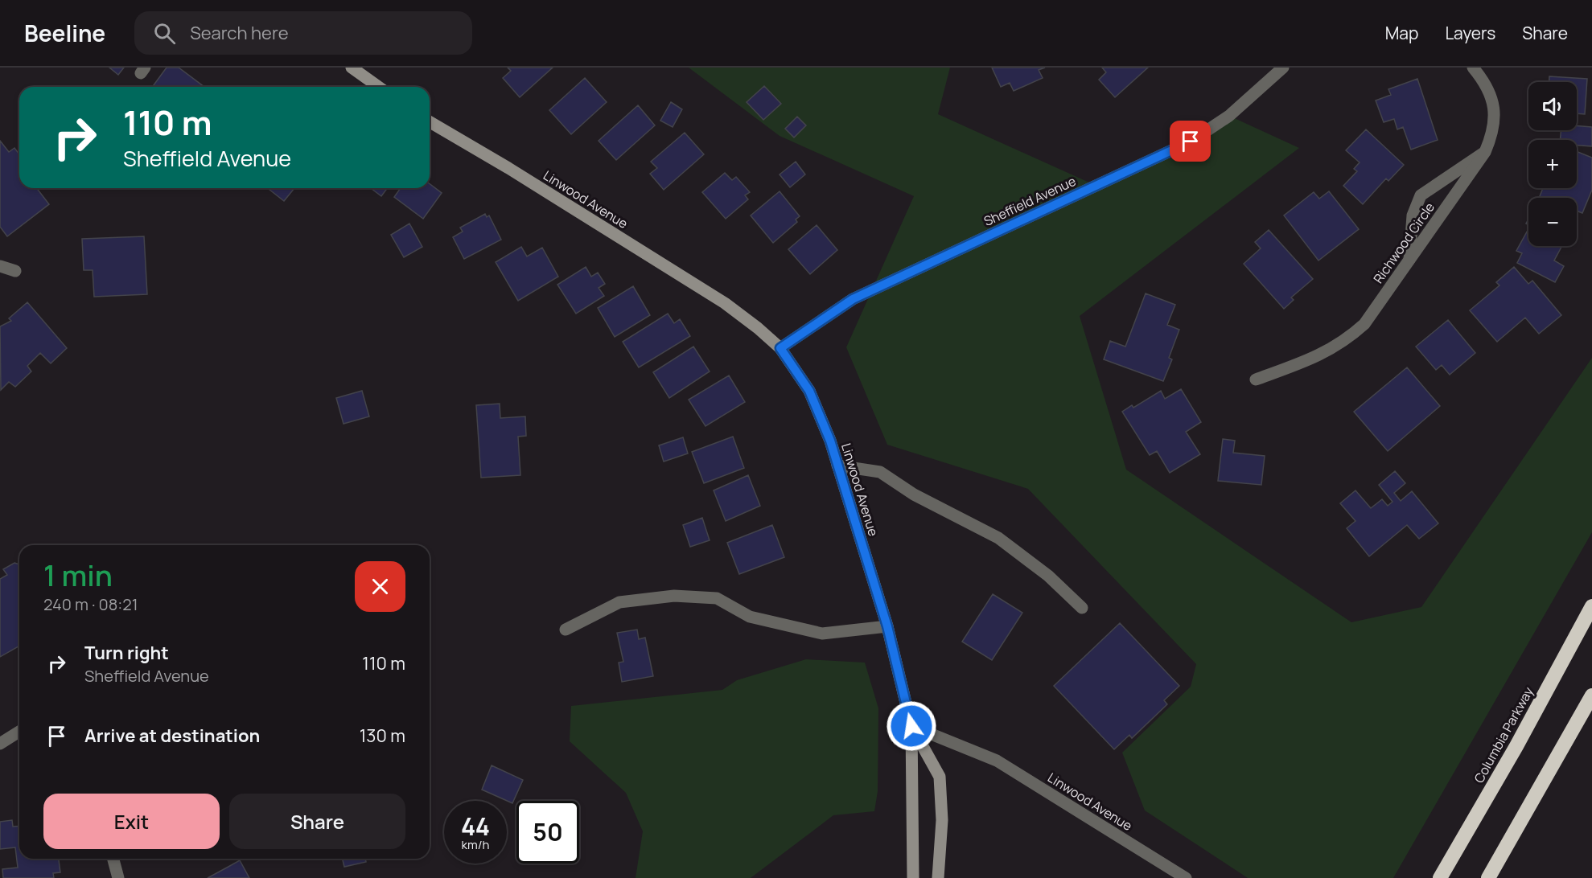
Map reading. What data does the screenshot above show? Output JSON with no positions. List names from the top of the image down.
{
  "streets": {
    "highway": ["Columbia Parkway"],
    "main road": ["Linwood Avenue"],
    "street": ["Sheffield Avenue", "Richwood Circle"]
  },
  "crossings": [
    ["Linwood Avenue", "Sheffield Avenue"]
  ],
  "page": {
    "header": "Beeline",
    "search": "Search here",
    "nav": ["Map", "Layers", "Share"],
    "map_buttons": ["+", "−"],
    "turn": ["110 m", "Sheffield Avenue"],
    "heading": ["1 min", "240 m · 08:21"],
    "list": [
      {
        "name": "Turn right",
        "note": "Sheffield Avenue",
        "value": "110 m"
      },
      {
        "name": "Arrive at destination",
        "value": "130 m"
      }
    ],
    "buttons": ["Exit", "Share"],
    "speed": "44 km/h",
    "limit": "50"
  }
}
